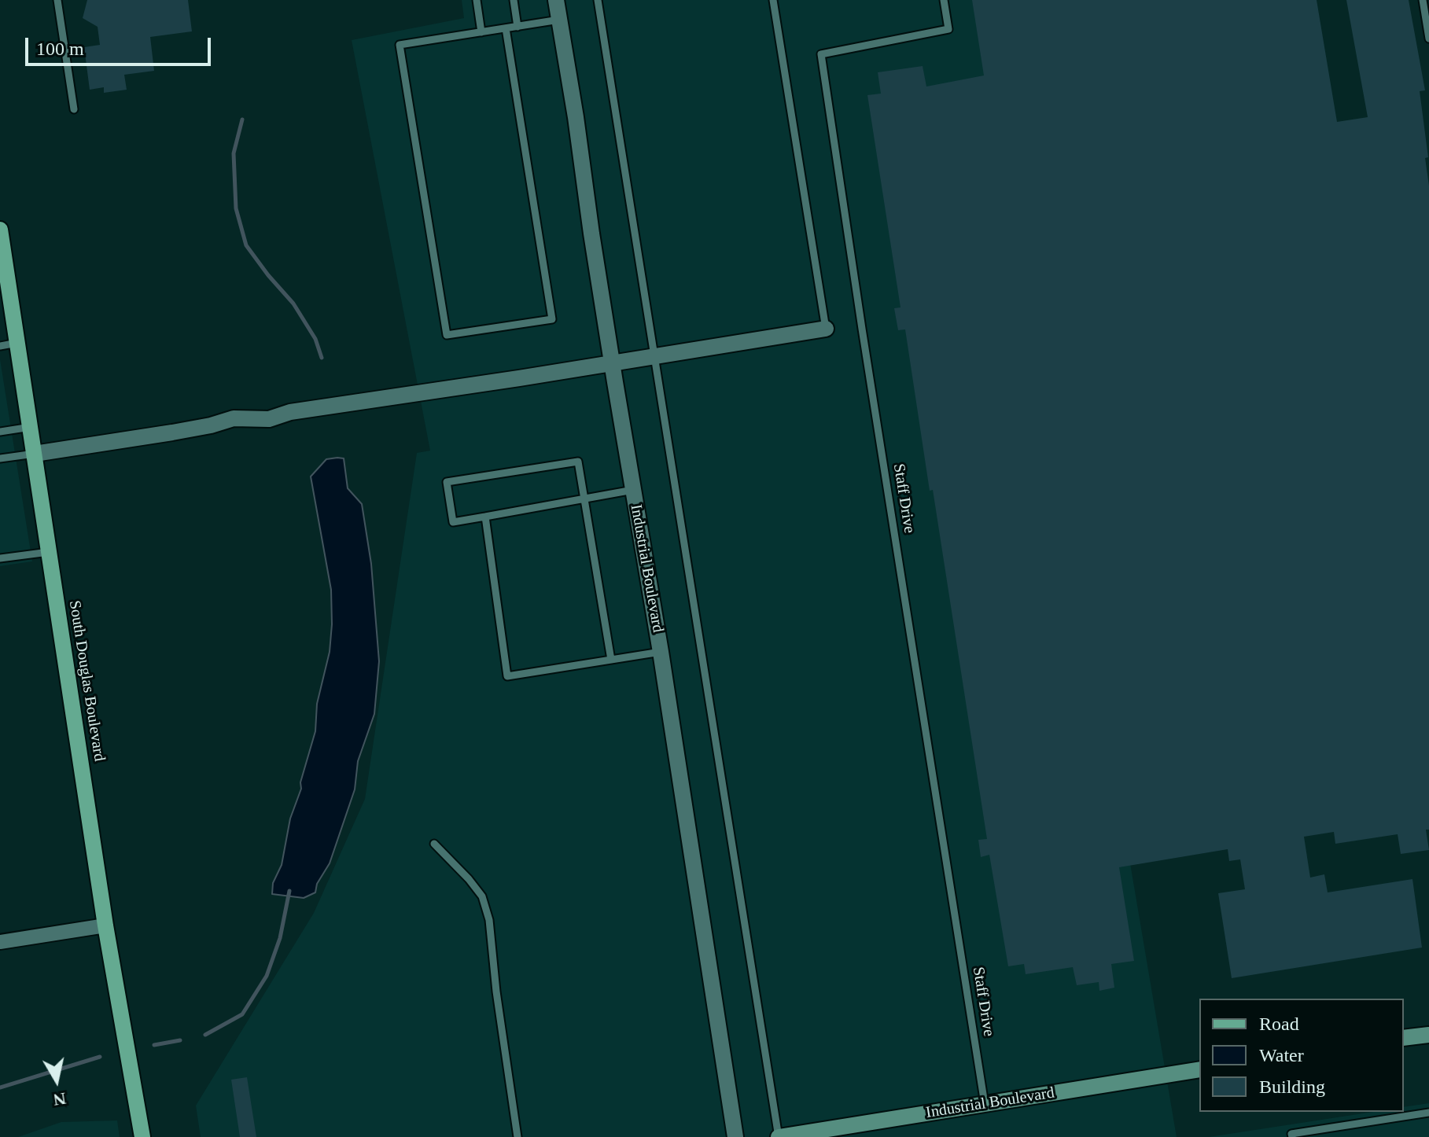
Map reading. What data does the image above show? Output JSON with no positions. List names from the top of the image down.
{
  "streets": {
    "main road": ["Industrial Boulevard", "South Douglas Boulevard"],
    "lane": ["Staff Drive"]
  },
  "crossings": [
    ["Staff Drive", "Industrial Boulevard"]
  ],
  "legend": ["Road", "Water", "Building"],
  "scale_bar": "100 m",
  "north": "bottom"
}
